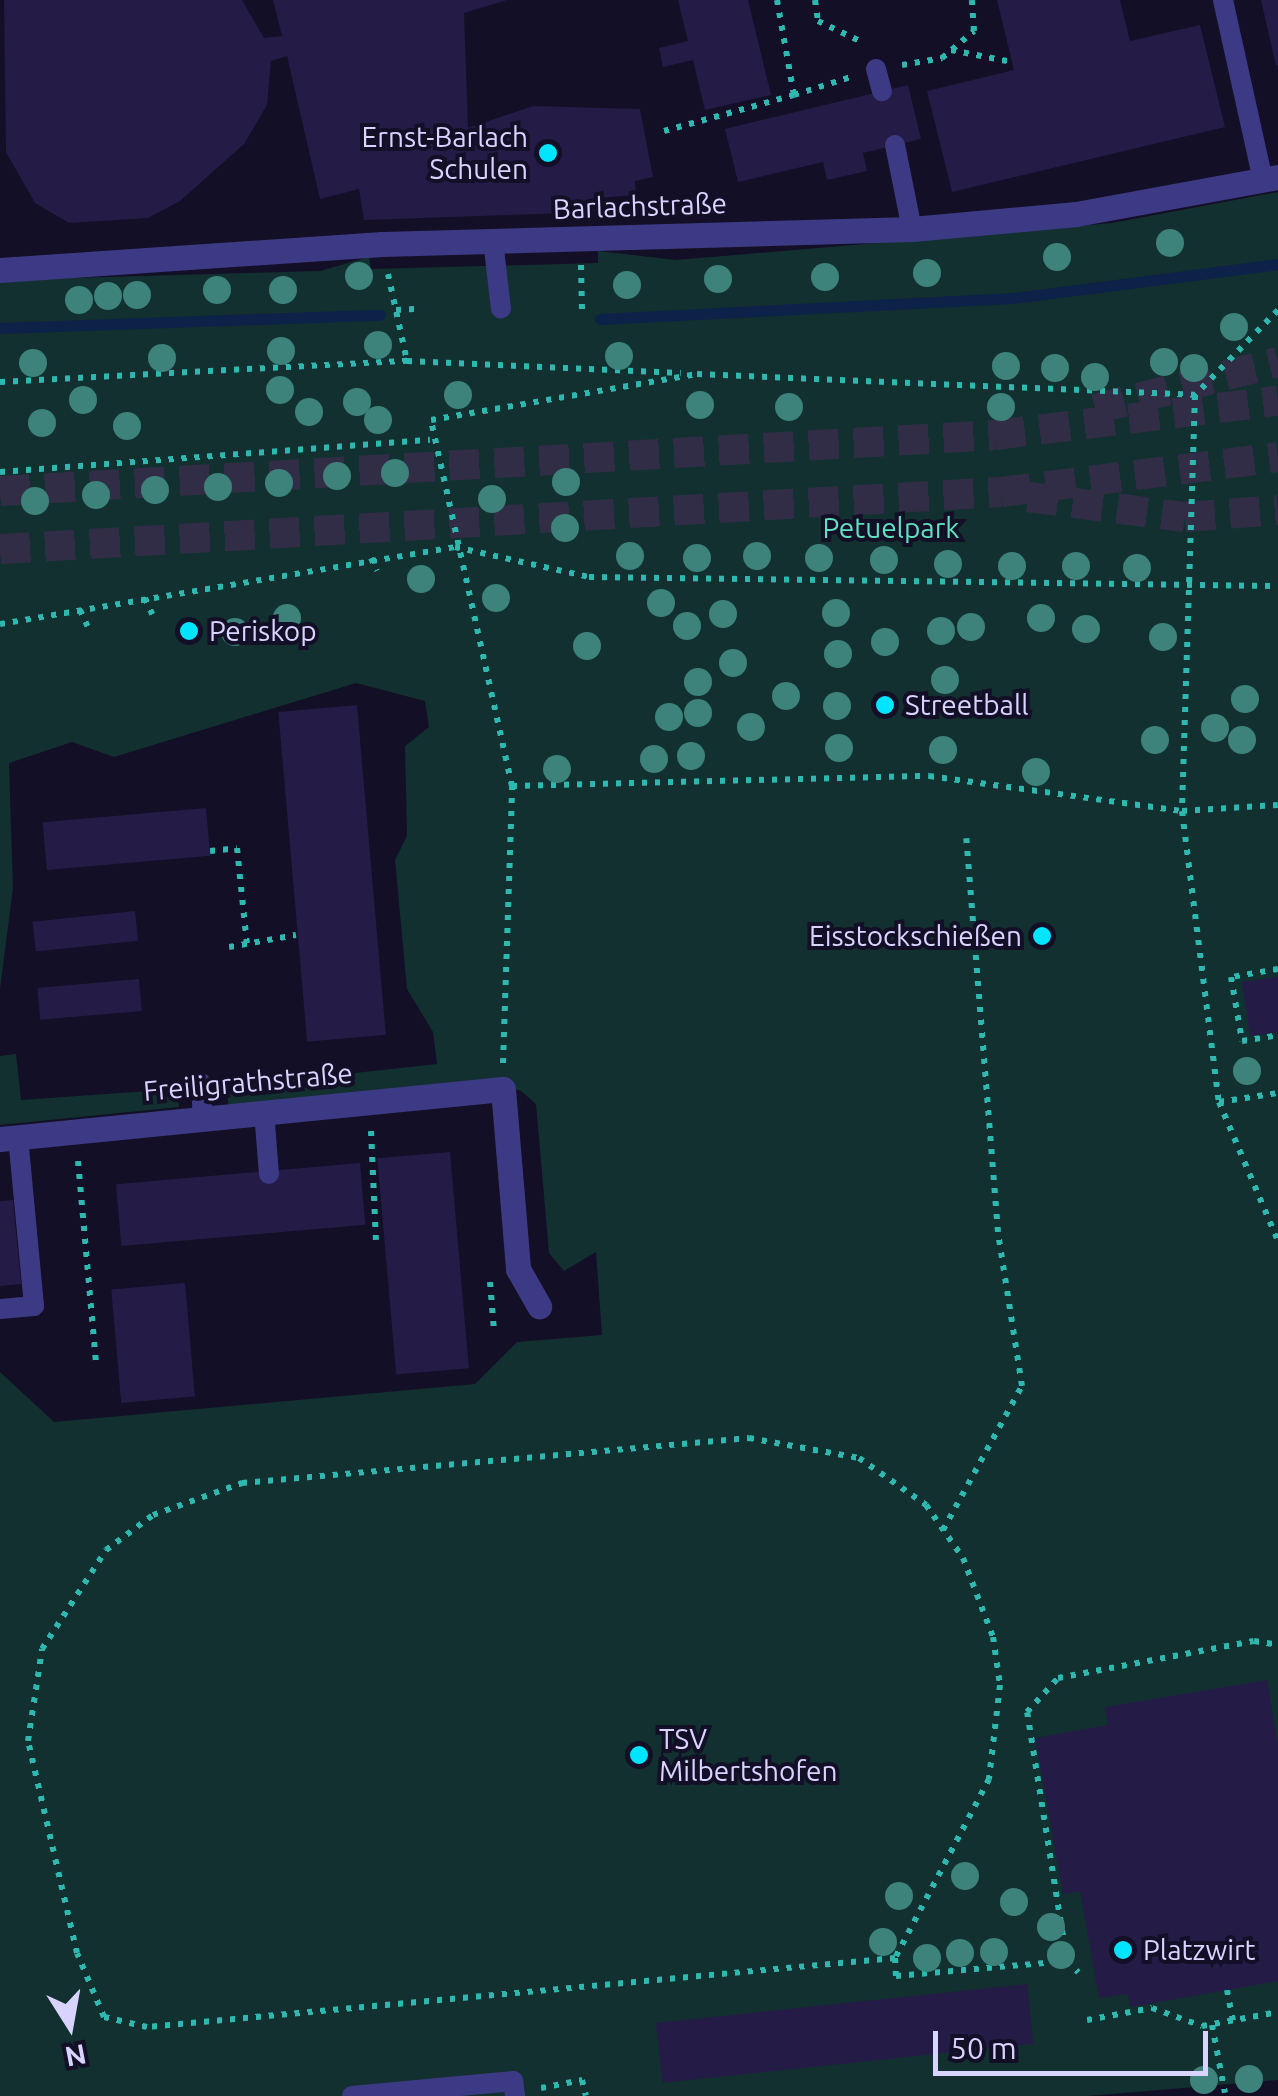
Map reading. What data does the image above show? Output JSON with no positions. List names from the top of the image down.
{
  "streets": {
    "street": ["Barlachstraße", "Freiligrathstraße"]
  },
  "parks": ["Petuelpark"],
  "places": [
    "Ernst-Barlach Schulen",
    "Periskop",
    "Streetball",
    "Eisstockschießen",
    "TSV Milbertshofen",
    "Platzwirt"
  ],
  "scale_bar": "50 m",
  "north": "bottom"
}
